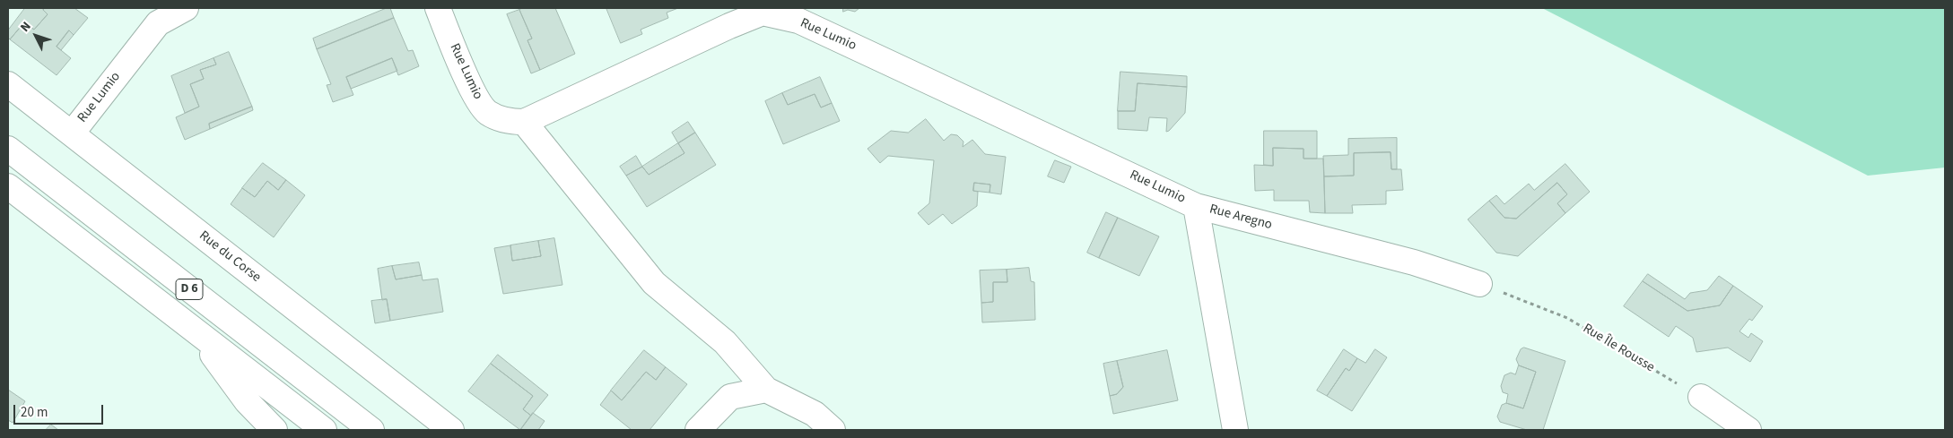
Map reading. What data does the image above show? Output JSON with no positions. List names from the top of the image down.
{
  "streets": {
    "street": [
      "Rue Lumio",
      "Rue Aregno",
      "Rue du Corse",
      "D 6"
    ],
    "path": ["Rue Île Rousse"]
  },
  "crossings": [
    ["Rue Lumio", "Rue Aregno"],
    ["Rue Lumio", "Rue du Corse"],
    ["Rue Aregno", "Rue Île Rousse"]
  ],
  "scale_bar": "20 m",
  "north": "top left"
}
